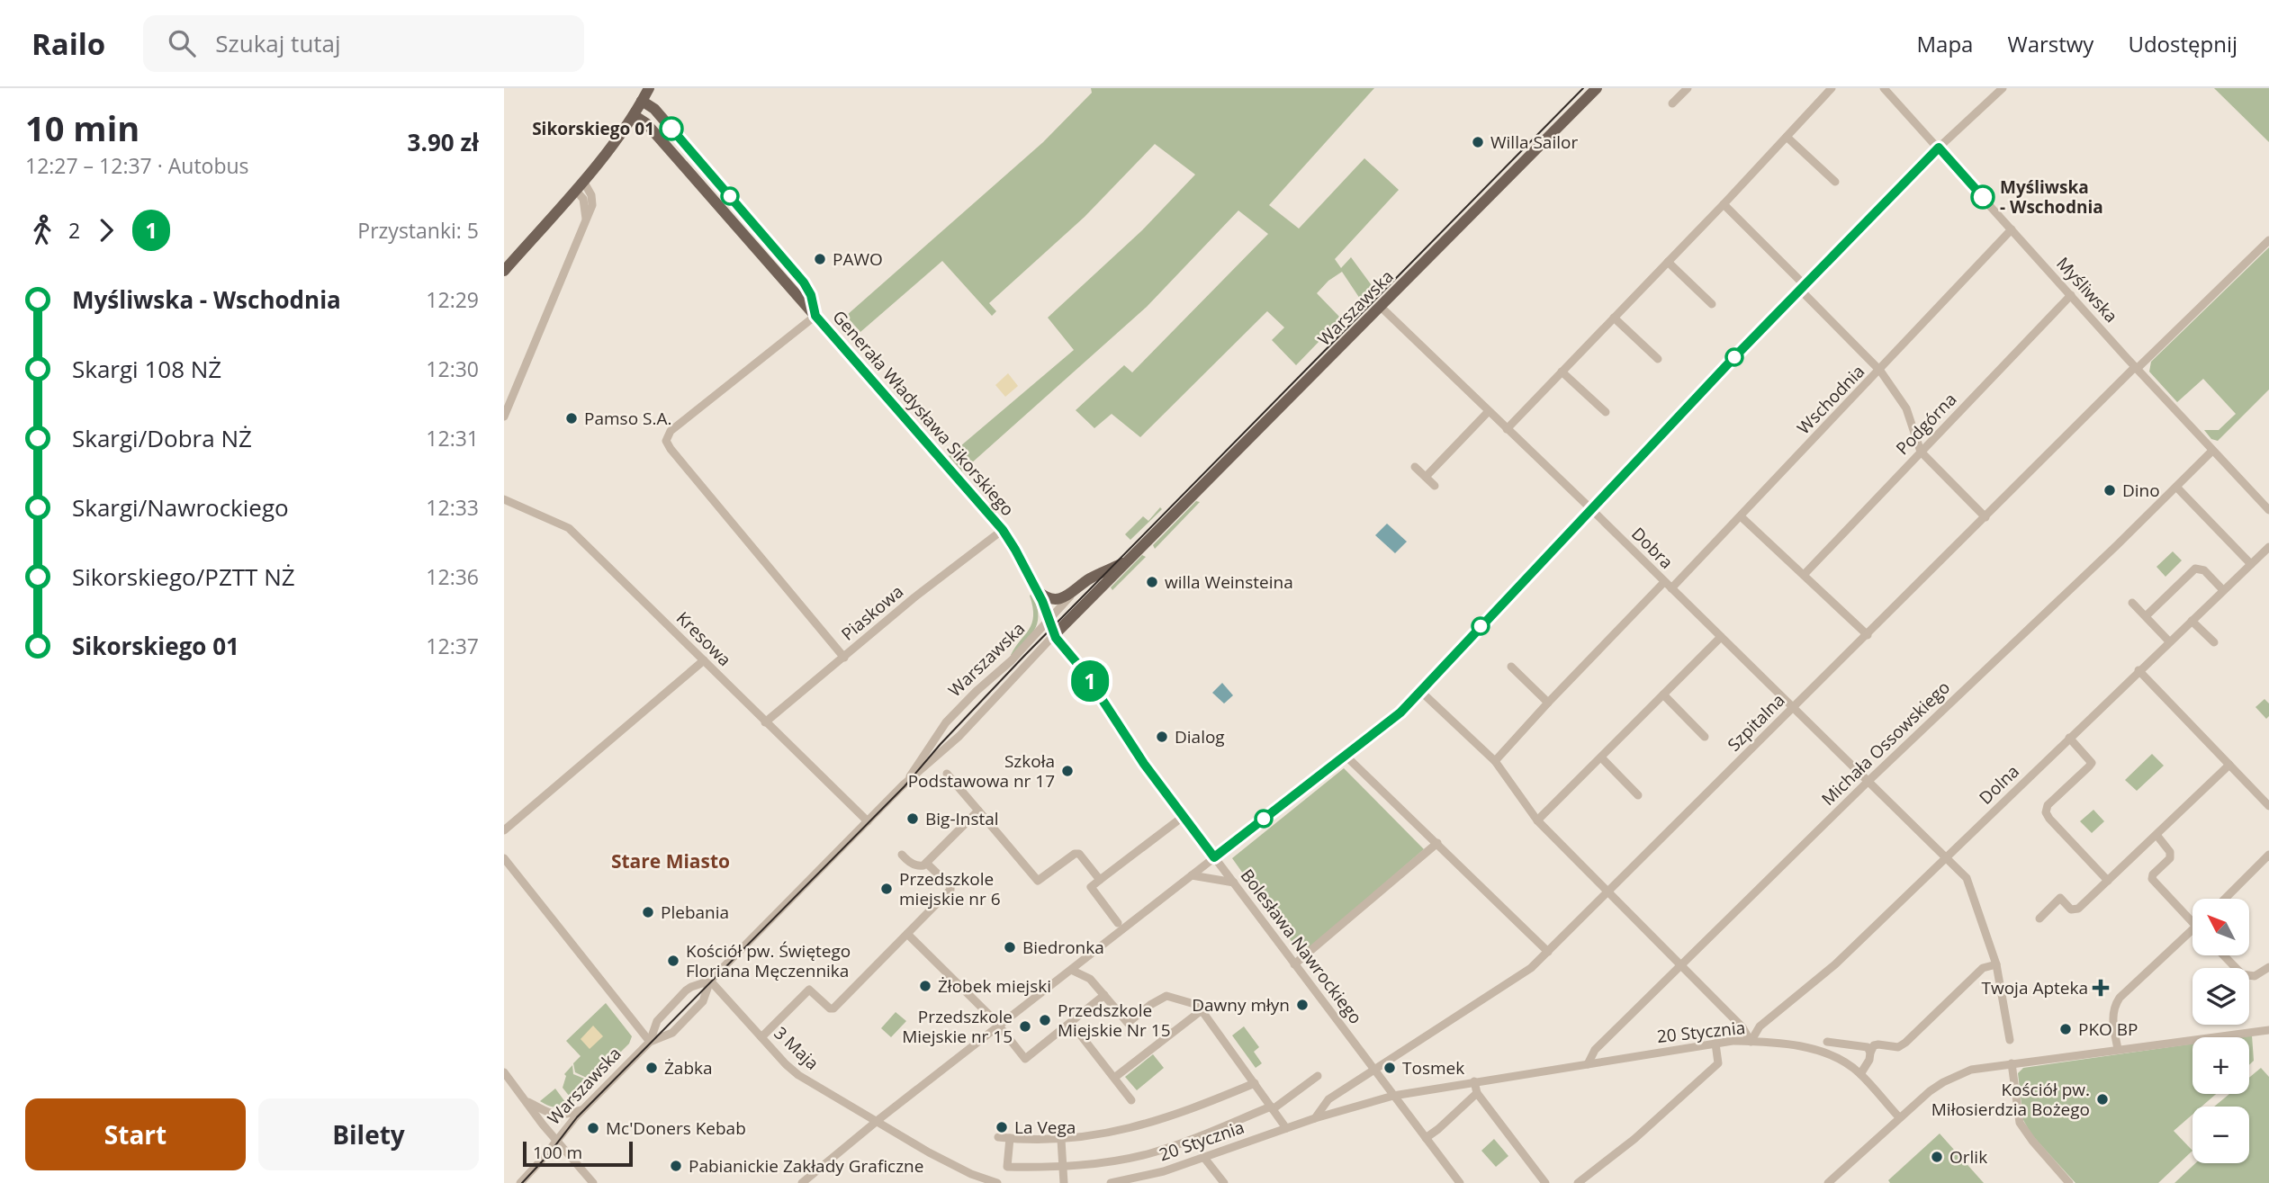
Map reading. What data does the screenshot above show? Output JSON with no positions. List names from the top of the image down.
{
  "streets": {
    "main road": ["Warszawska", "Generała Władysława Sikorskiego"],
    "street": [
      "Myśliwska",
      "Wschodnia",
      "Podgórna",
      "Dobra",
      "Piaskowa",
      "Kresowa",
      "Szpitalna",
      "Michała Ossowskiego",
      "Dolna",
      "Bolesława Nawrockiego",
      "20 Stycznia",
      "3 Maja"
    ]
  },
  "crossings": [
    ["Myśliwska", "Wschodnia"],
    ["Myśliwska", "Podgórna"],
    ["Myśliwska", "Szpitalna"],
    ["Myśliwska", "Michała Ossowskiego"],
    ["Warszawska", "Generała Władysława Sikorskiego"],
    ["Warszawska", "Dobra"],
    ["Warszawska", "Kresowa"],
    ["Warszawska", "Bolesława Nawrockiego"],
    ["Warszawska", "3 Maja"],
    ["Wschodnia", "Dobra"],
    ["Generała Władysława Sikorskiego", "Piaskowa"],
    ["Generała Władysława Sikorskiego", "Bolesława Nawrockiego"],
    ["Dobra", "Szpitalna"],
    ["Dobra", "Michała Ossowskiego"],
    ["Dobra", "Dolna"],
    ["Piaskowa", "Kresowa"],
    ["Szpitalna", "Bolesława Nawrockiego"],
    ["Szpitalna", "20 Stycznia"],
    ["Michała Ossowskiego", "20 Stycznia"],
    ["Dolna", "20 Stycznia"],
    ["Bolesława Nawrockiego", "20 Stycznia"]
  ],
  "districts": ["Stare Miasto"],
  "places": {
    "other": [
      "Sikorskiego 01",
      "Willa Sailor",
      "Myśliwska - Wschodnia",
      "PAWO",
      "Pamso S.A.",
      "Dino",
      "willa Weinsteina",
      "Dialog",
      "Szkoła Podstawowa nr 17",
      "Big-Instal",
      "Przedszkole miejskie nr 6",
      "Plebania",
      "Biedronka",
      "Kościół pw. Świętego Floriana Męczennika",
      "Żłobek miejski",
      "Dawny młyn",
      "Przedszkole Miejskie Nr 15",
      "Przedszkole Miejskie nr 15",
      "PKO BP",
      "Żabka",
      "Tosmek",
      "Kościół pw. Miłosierdzia Bożego",
      "La Vega",
      "Mc'Doners Kebab",
      "Orlik",
      "Pabianickie Zakłady Graficzne"
    ],
    "health": ["Twoja Apteka"]
  },
  "lines": ["bus line 1"],
  "scale_bar": "100 m",
  "north": "top left",
  "page": {
    "header": "Railo",
    "search": "Szukaj tutaj",
    "nav": ["Mapa", "Warstwy", "Udostępnij"],
    "heading": ["10 min", "12:27 – 12:37 · Autobus", "3.90 zł"],
    "on_map": "1",
    "legs": ["2", "1", "Przystanki: 5"],
    "list": [
      {
        "name": "Myśliwska - Wschodnia",
        "value": "12:29"
      },
      {
        "name": "Skargi 108 NŻ",
        "value": "12:30"
      },
      {
        "name": "Skargi/Dobra NŻ",
        "value": "12:31"
      },
      {
        "name": "Skargi/Nawrockiego",
        "value": "12:33"
      },
      {
        "name": "Sikorskiego/PZTT NŻ",
        "value": "12:36"
      },
      {
        "name": "Sikorskiego 01",
        "value": "12:37"
      }
    ],
    "map_buttons": ["+", "−"],
    "buttons": ["Start", "Bilety"],
    "scale": "100 m"
  }
}
